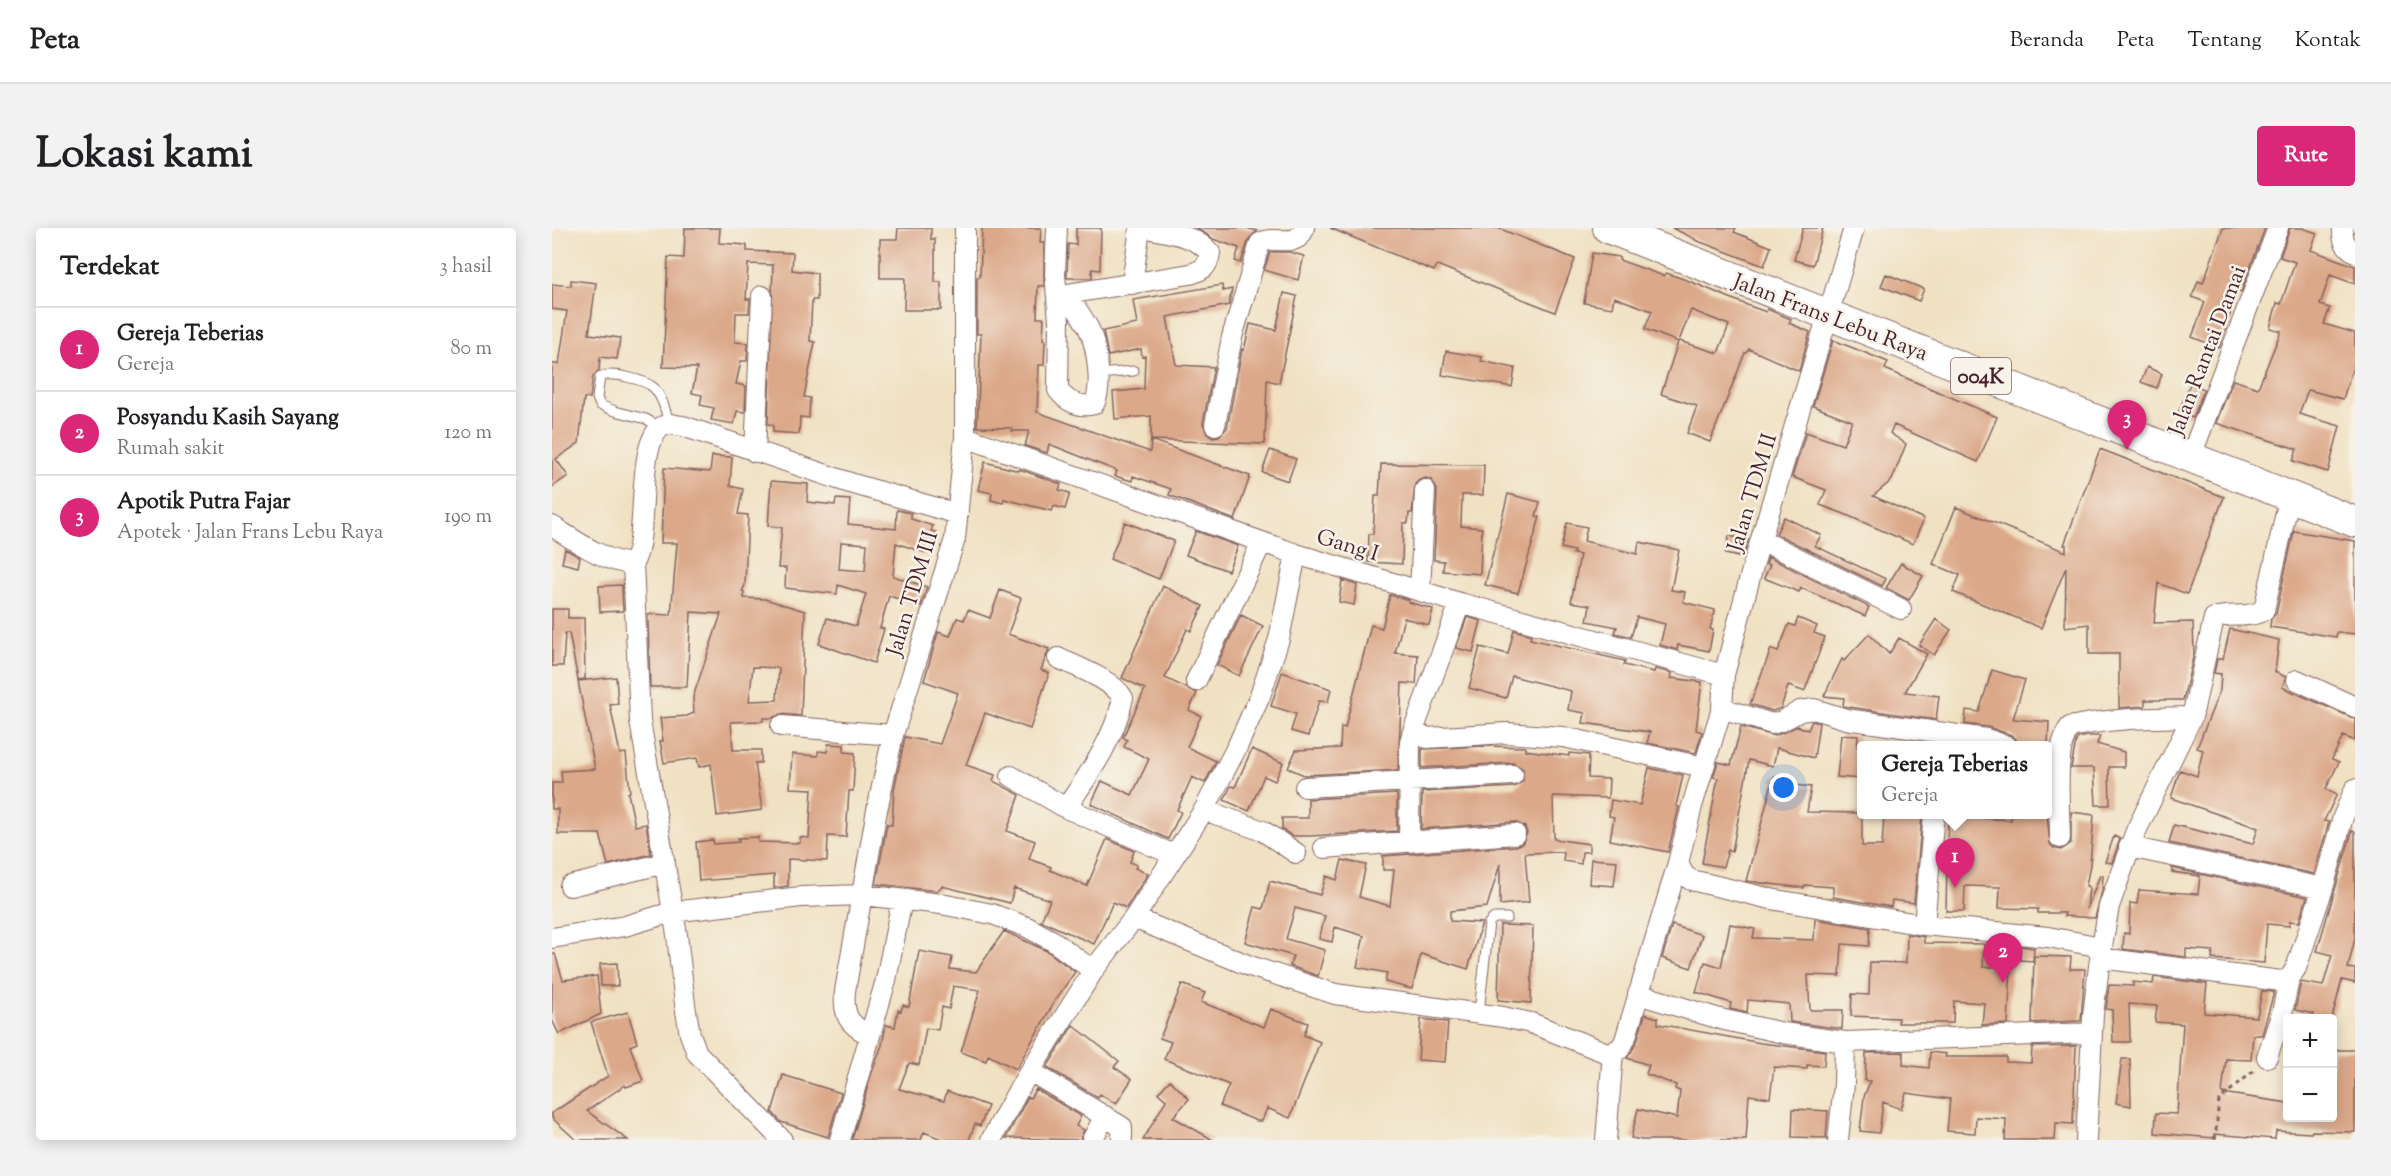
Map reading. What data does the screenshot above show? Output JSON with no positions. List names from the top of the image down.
{
  "streets": {
    "main road": ["Jalan Frans Lebu Raya", "004K"],
    "street": [
      "Jalan Rantai Damai",
      "Jalan TDM II",
      "Gang I",
      "Jalan TDM III"
    ]
  },
  "crossings": [
    ["Jalan Frans Lebu Raya", "Jalan Rantai Damai"],
    ["Jalan Frans Lebu Raya", "Jalan TDM II"],
    ["Jalan TDM II", "Gang I"],
    ["Gang I", "Jalan TDM III"]
  ],
  "page": {
    "header": "Peta",
    "nav": [
      "Beranda",
      "Peta",
      "Tentang",
      "Kontak"
    ],
    "title": "Lokasi kami",
    "buttons": "Rute",
    "heading": ["Terdekat", "3 hasil"],
    "list": [
      {
        "mark": "1",
        "name": "Gereja Teberias",
        "note": "Gereja",
        "value": "80 m"
      },
      {
        "mark": "2",
        "name": "Posyandu Kasih Sayang",
        "note": "Rumah sakit",
        "value": "120 m"
      },
      {
        "mark": "3",
        "name": "Apotik Putra Fajar",
        "note": "Apotek · Jalan Frans Lebu Raya",
        "value": "190 m"
      }
    ],
    "pins": ["3", "1", "2"],
    "popup": ["Gereja Teberias", "Gereja"],
    "map_buttons": ["+", "−"]
  }
}
